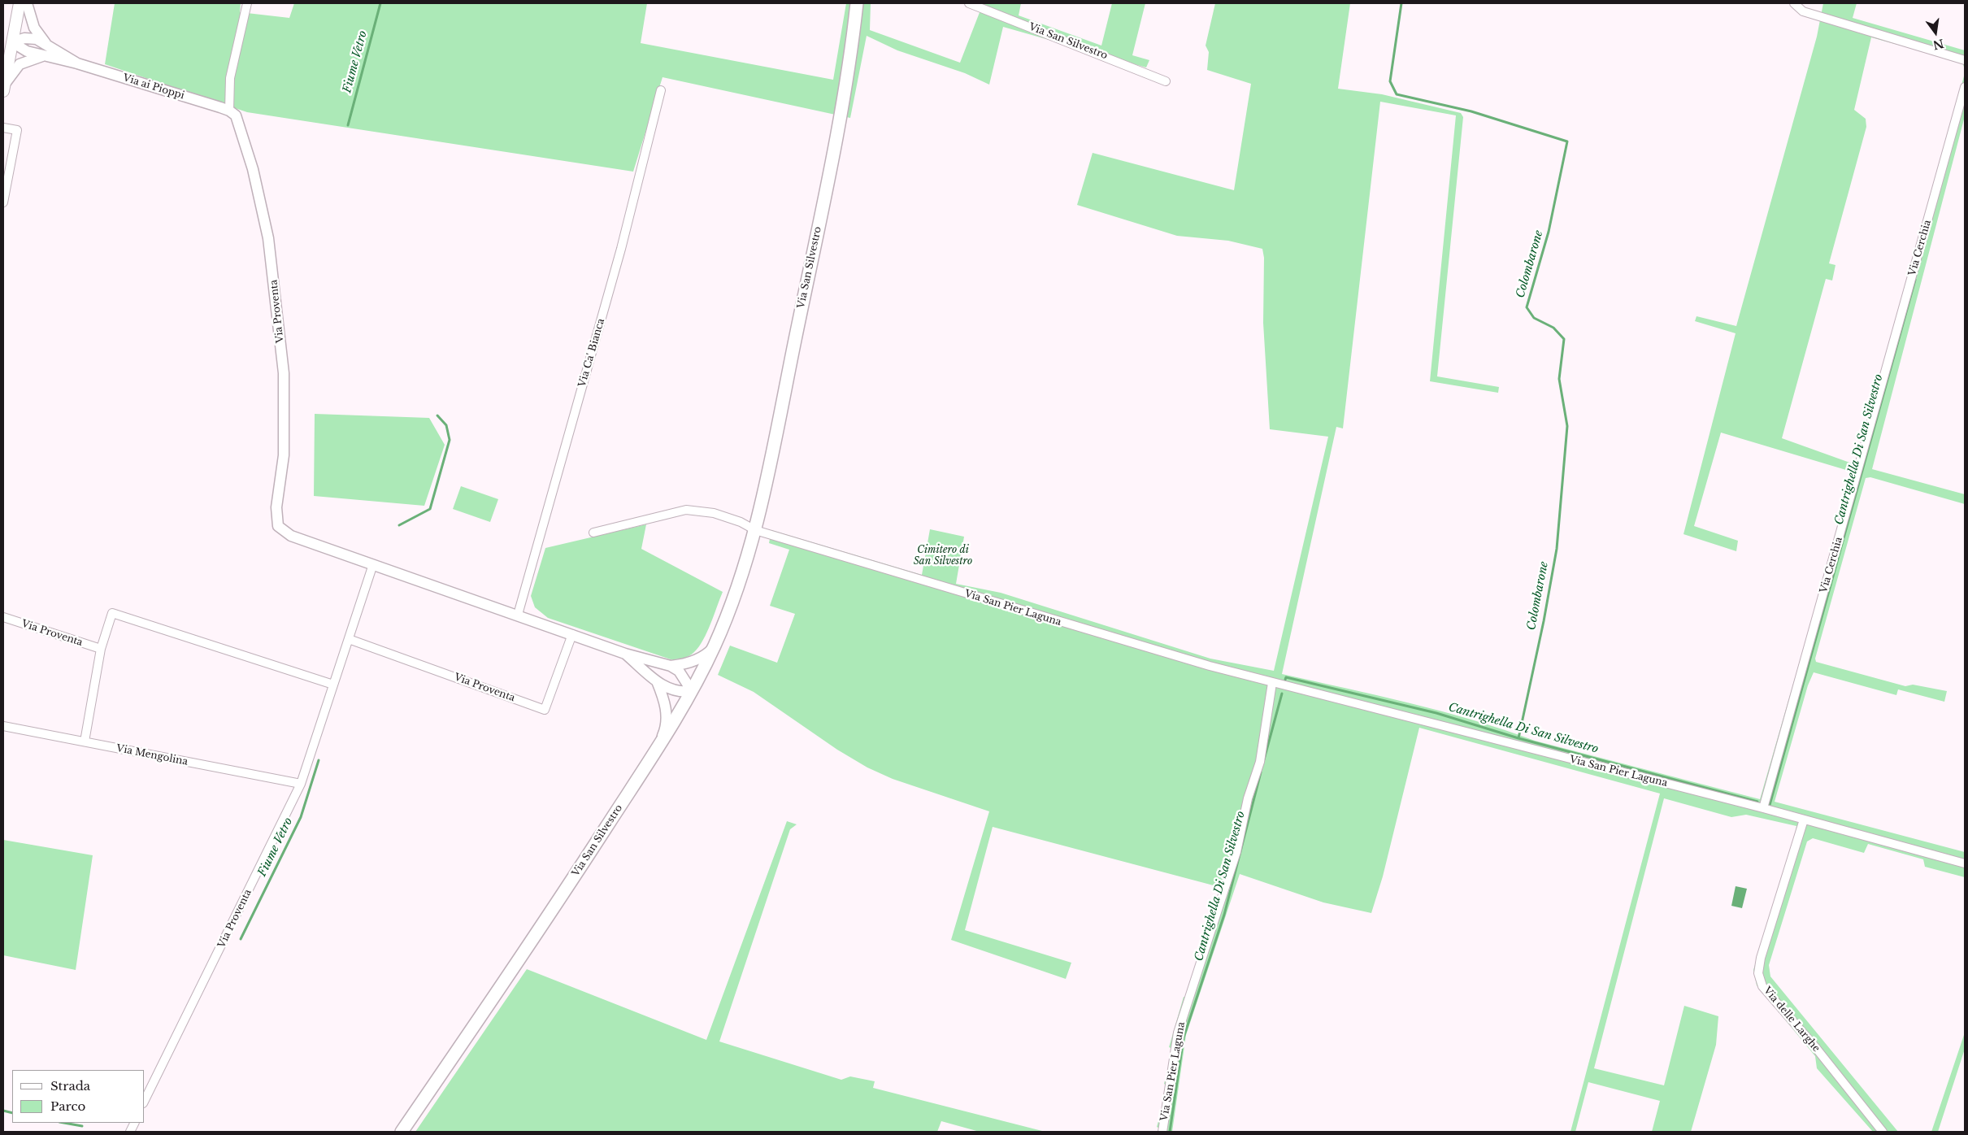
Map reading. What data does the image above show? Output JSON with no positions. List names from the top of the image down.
{
  "streets": {
    "main road": ["Via San Silvestro"],
    "street": [
      "Via ai Pioppi",
      "Via Cerchia",
      "Via Proventa",
      "Via Ca' Bianca",
      "Via San Pier Laguna",
      "Via Mengolina",
      "Via delle Larghe"
    ]
  },
  "crossings": [
    ["Via San Silvestro", "Via Proventa"],
    ["Via San Silvestro", "Via San Pier Laguna"],
    ["Via ai Pioppi", "Via Proventa"],
    ["Via Cerchia", "Via San Pier Laguna"],
    ["Via Proventa", "Via Ca' Bianca"],
    ["Via Proventa", "Via Mengolina"],
    ["Via San Pier Laguna", "Via delle Larghe"]
  ],
  "water": ["Fiume Vetro", "Colombarone", "Cantrighella Di San Silvestro"],
  "parks": ["Cimitero di San Silvestro"],
  "legend": ["Strada", "Parco"],
  "north": "bottom"
}
